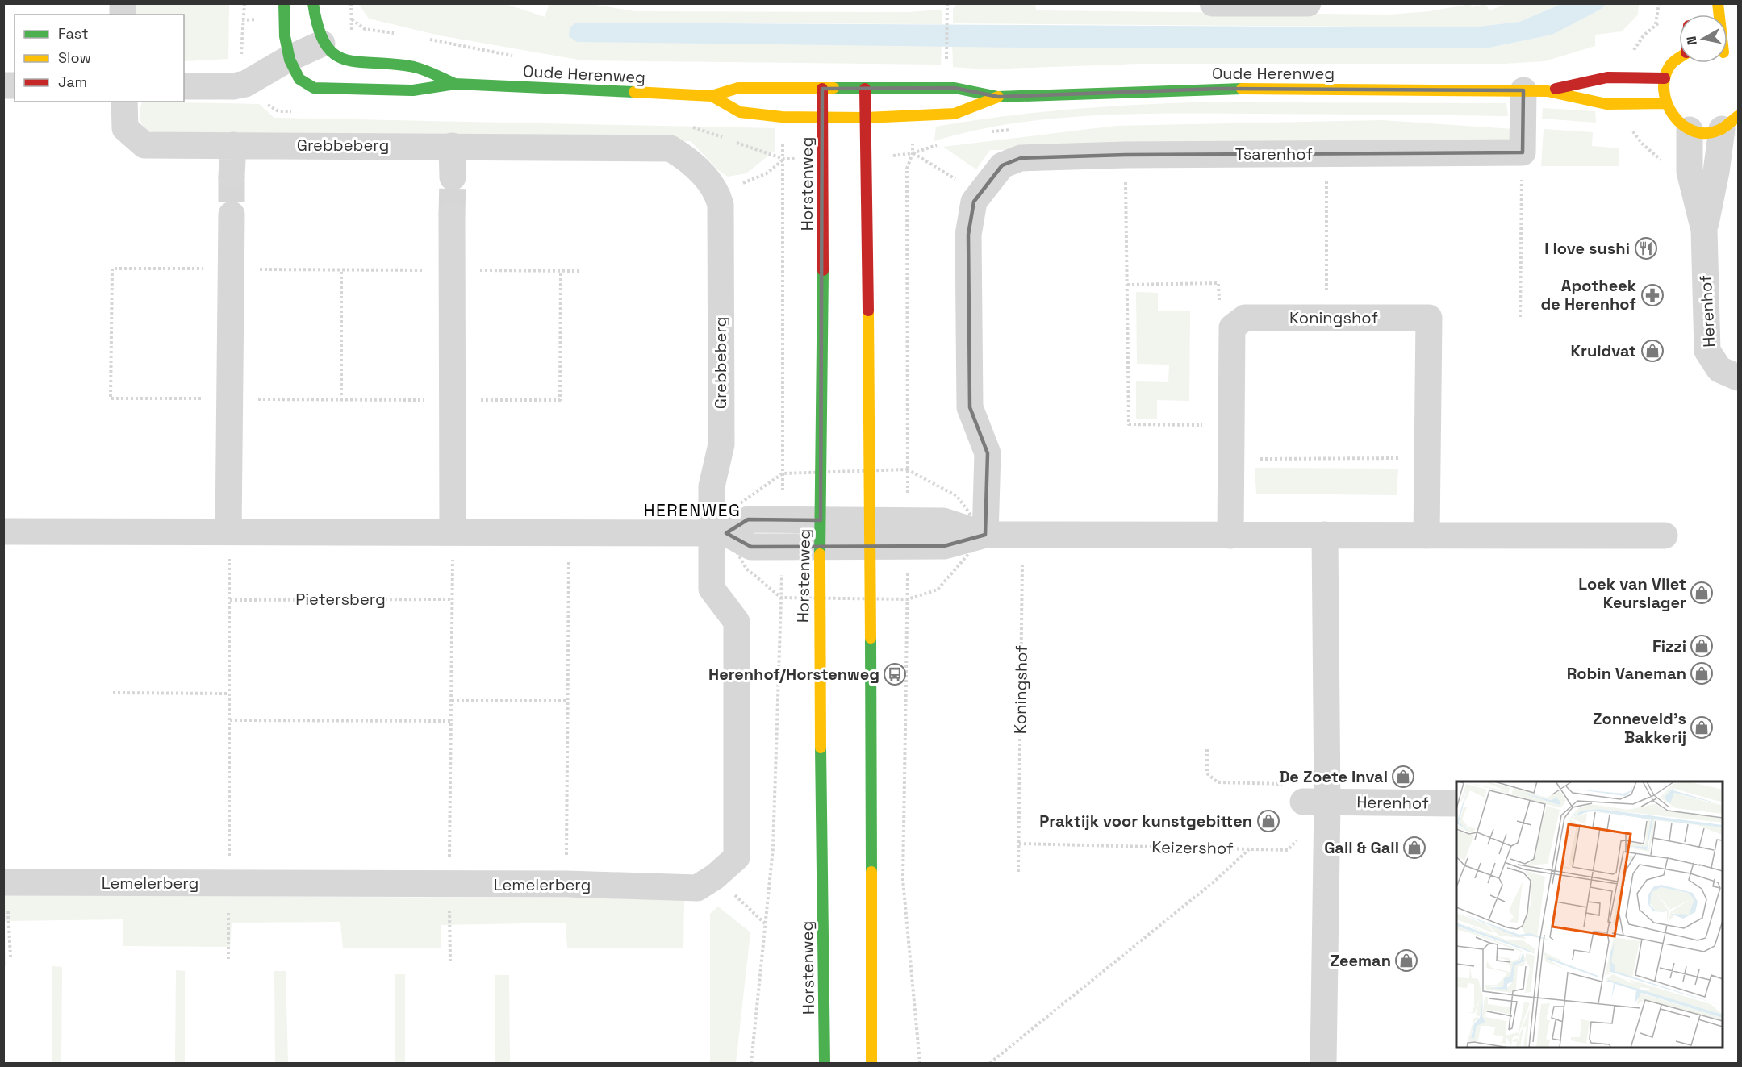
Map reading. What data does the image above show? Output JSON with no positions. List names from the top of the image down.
{
  "streets": {
    "street": [
      "Oude Herenweg",
      "Grebbeberg",
      "Tsarenhof",
      "Horstenweg",
      "Herenhof",
      "Koningshof",
      "Lemelerberg"
    ],
    "path": ["Pietersberg", "Keizershof"]
  },
  "crossings": [
    ["Oude Herenweg", "Horstenweg"],
    ["Grebbeberg", "Lemelerberg"],
    ["Herenhof", "Keizershof"],
    ["Koningshof", "Keizershof"]
  ],
  "districts": ["HERENWEG"],
  "places": {
    "restaurant": ["I love sushi"],
    "pharmacy": ["Apotheek de Herenhof"],
    "shop": [
      "Kruidvat",
      "Loek van Vliet Keurslager",
      "Fizzi",
      "Robin Vaneman",
      "Zonneveld's Bakkerij",
      "De Zoete Inval",
      "Praktijk voor kunstgebitten",
      "Gall & Gall",
      "Zeeman"
    ],
    "bus stop": ["Herenhof/Horstenweg"]
  },
  "legend": ["Fast", "Slow", "Jam"],
  "north": "left"
}
